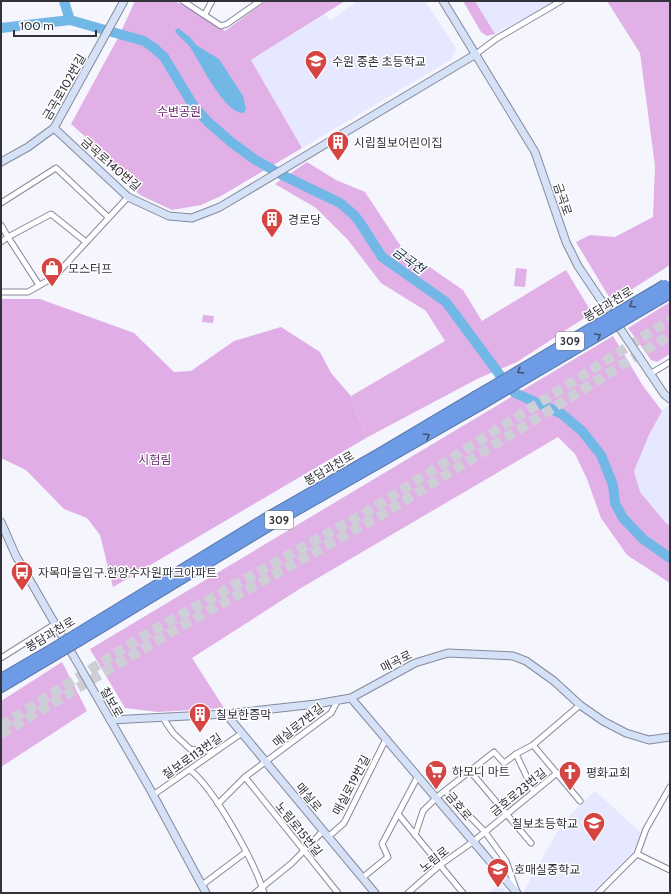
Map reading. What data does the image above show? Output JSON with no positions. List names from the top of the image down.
{
  "streets": {
    "highway": ["봉담과천로", "309"],
    "street": [
      "금곡로102번길",
      "금곡로140번길",
      "금곡로",
      "매곡로",
      "칠보로",
      "매실로7번길",
      "칠보로113번길",
      "매실로19번길",
      "금호로23번길",
      "매실로",
      "금호로",
      "노림로15번길",
      "노림로"
    ]
  },
  "crossings": [
    ["금곡로102번길", "금곡로140번길"],
    ["금곡로140번길", "금곡로"],
    ["매곡로", "칠보로"],
    ["매곡로", "매실로7번길"],
    ["매곡로", "매실로"],
    ["매곡로", "금호로"],
    ["칠보로", "칠보로113번길"],
    ["매실로7번길", "매실로"],
    ["매실로7번길", "노림로15번길"],
    ["칠보로113번길", "매실로"],
    ["매실로19번길", "매실로"],
    ["매실로19번길", "금호로"],
    ["매실로19번길", "노림로15번길"],
    ["금호로23번길", "금호로"],
    ["금호로23번길", "노림로"],
    ["금호로", "노림로"]
  ],
  "water": ["금곡천"],
  "parks": ["수변공원", "시험림"],
  "places": {
    "school or university": ["수원 중촌 초등학교", "칠보초등학교", "호매실중학교"],
    "building": ["시립칠보어린이집", "경로당", "칠보한증막"],
    "shop": ["모스터프"],
    "bus stop": ["자목마을입구.한양수자원파크아파트"],
    "supermarket": ["하모니 마트"],
    "church": ["평화교회"]
  },
  "scale_bar": "100 m"
}
